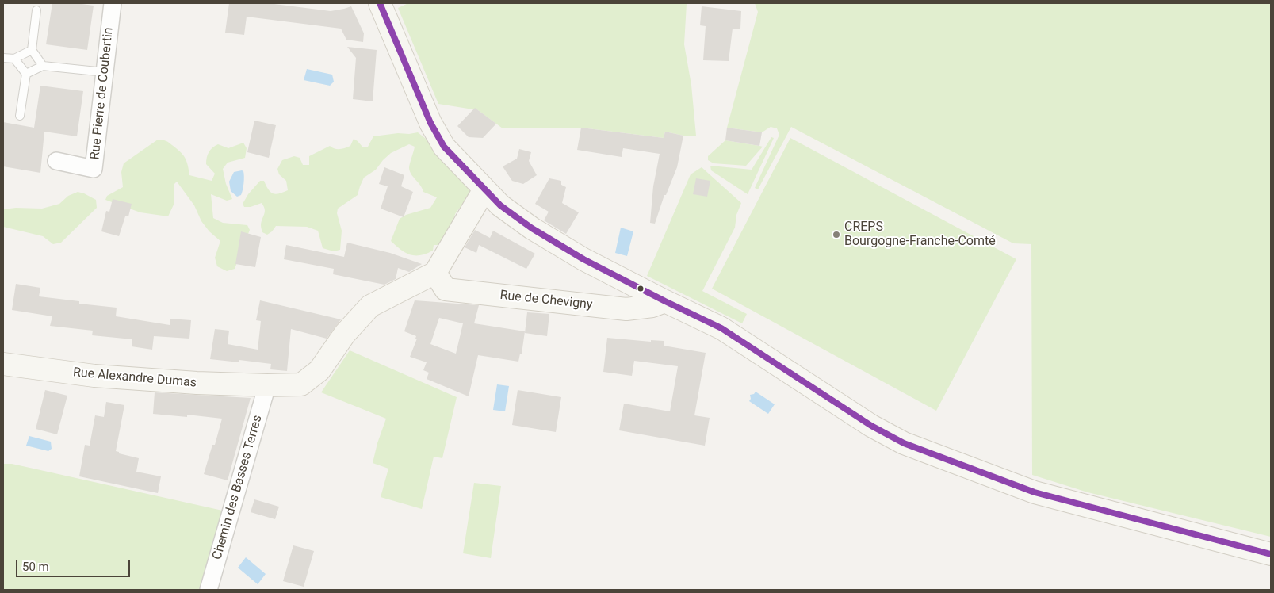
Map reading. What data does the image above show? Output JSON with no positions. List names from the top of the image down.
{
  "streets": {
    "main road": ["Rue de Chevigny", "Rue Alexandre Dumas"],
    "street": ["Rue Pierre de Coubertin", "Chemin des Basses Terres"]
  },
  "crossings": [
    ["Rue de Chevigny", "Rue Alexandre Dumas"],
    ["Rue Alexandre Dumas", "Chemin des Basses Terres"]
  ],
  "places": ["CREPS Bourgogne-Franche-Comté"],
  "scale_bar": "50 m"
}
